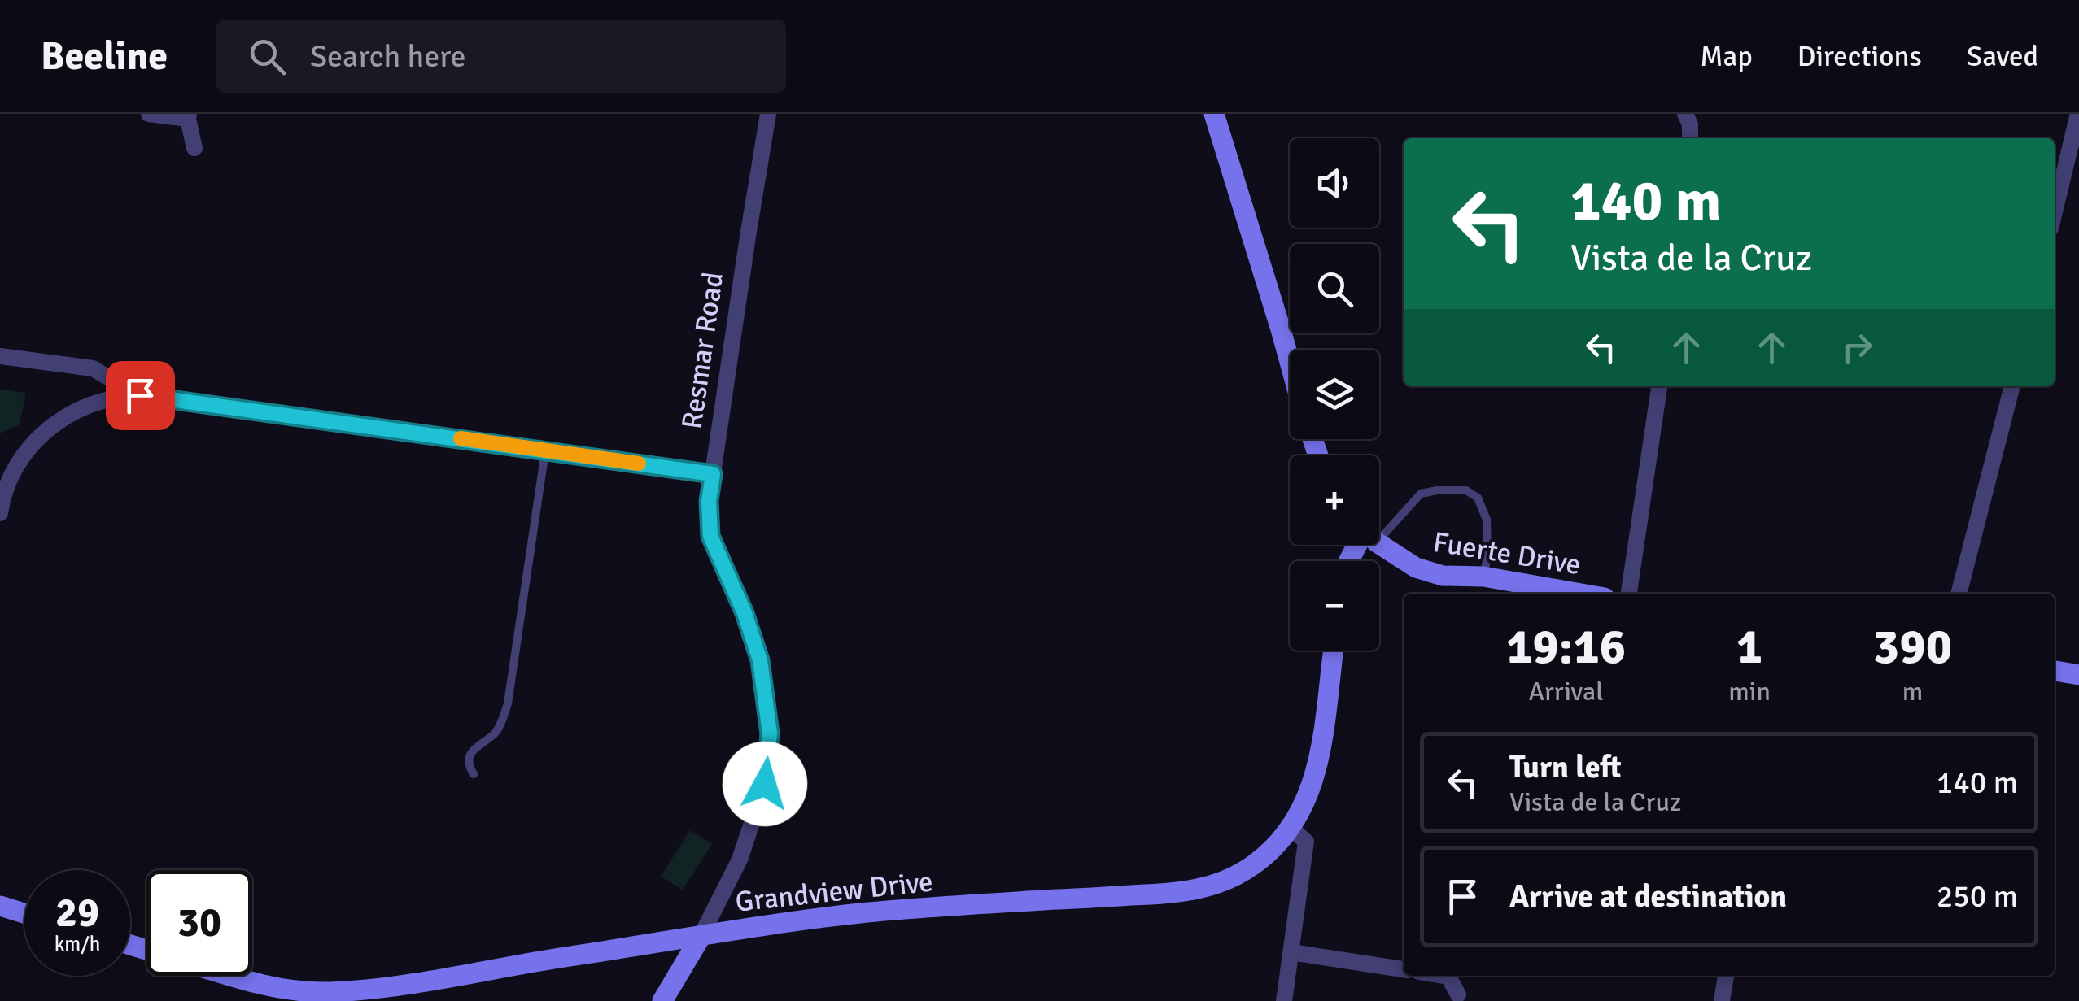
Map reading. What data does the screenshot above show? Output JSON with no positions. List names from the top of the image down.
{
  "streets": {
    "street": ["Resmar Road", "Fuerte Drive", "Grandview Drive"]
  },
  "crossings": [
    ["Resmar Road", "Grandview Drive"]
  ],
  "page": {
    "header": "Beeline",
    "search": "Search here",
    "nav": ["Map", "Directions", "Saved"],
    "map_buttons": ["+", "−"],
    "turn": ["140 m", "Vista de la Cruz"],
    "eta": [
      "19:16",
      "Arrival",
      "1",
      "min",
      "390",
      "m"
    ],
    "list": [
      {
        "name": "Turn left",
        "note": "Vista de la Cruz",
        "value": "140 m"
      },
      {
        "name": "Arrive at destination",
        "value": "250 m"
      }
    ],
    "speed": "29 km/h",
    "limit": "30"
  }
}
